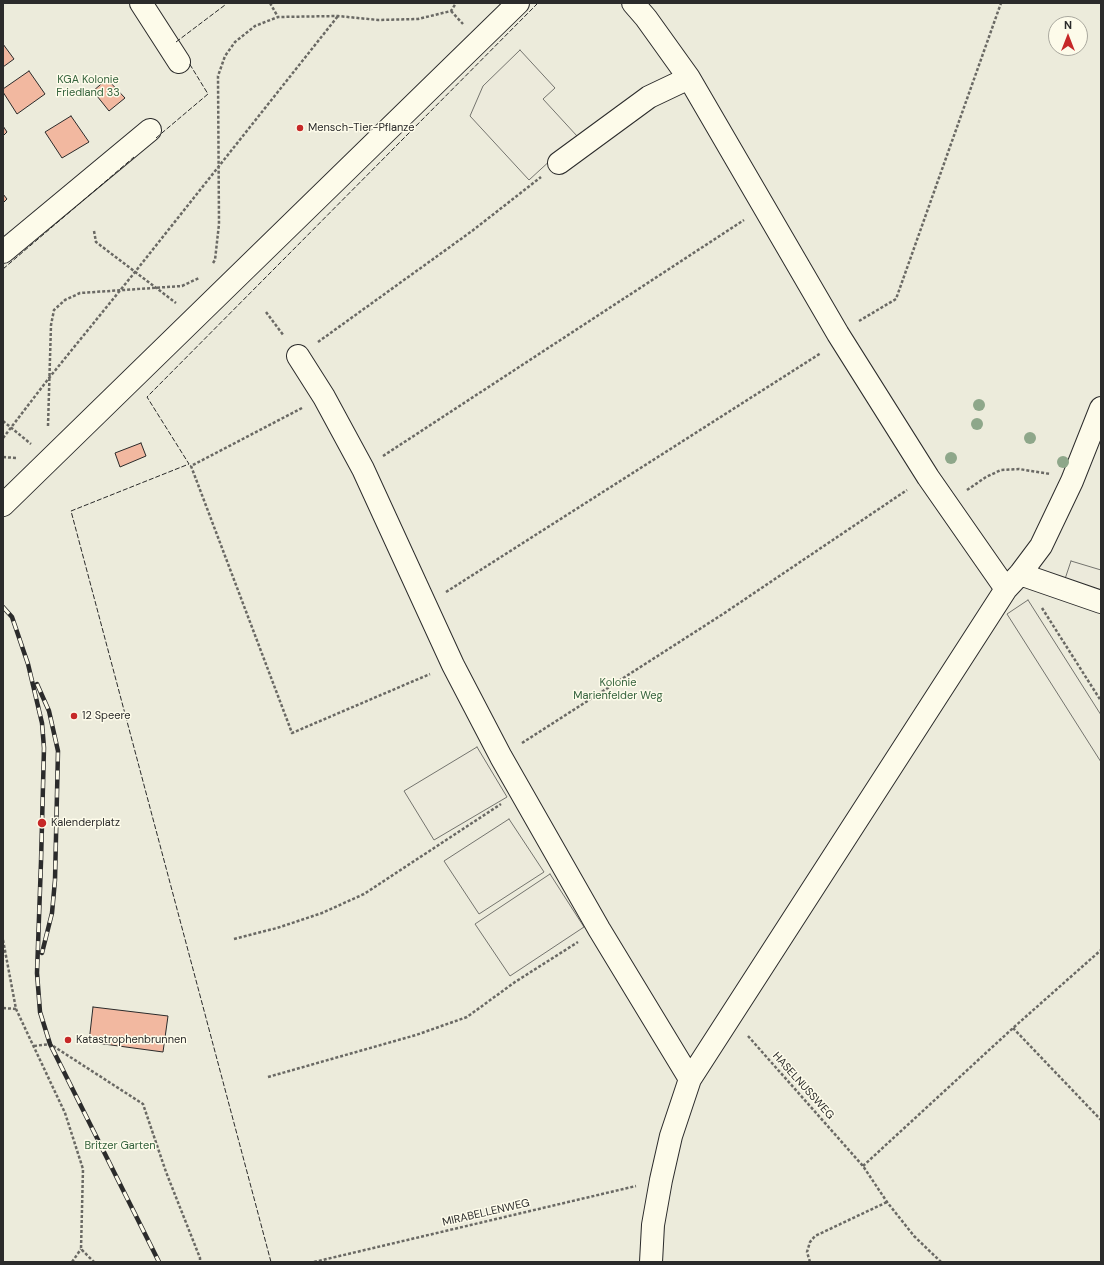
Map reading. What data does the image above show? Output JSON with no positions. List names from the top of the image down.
{
  "streets": {
    "path": ["HASELNUSSWEG", "MIRABELLENWEG"]
  },
  "parks": ["KGA Kolonie Friedland 33", "Kolonie Marienfelder Weg", "Britzer Garten"],
  "places": [
    "Mensch-Tier-Pflanze",
    "12 Speere",
    "Kalenderplatz",
    "Katastrophenbrunnen"
  ],
  "north": "top"
}
